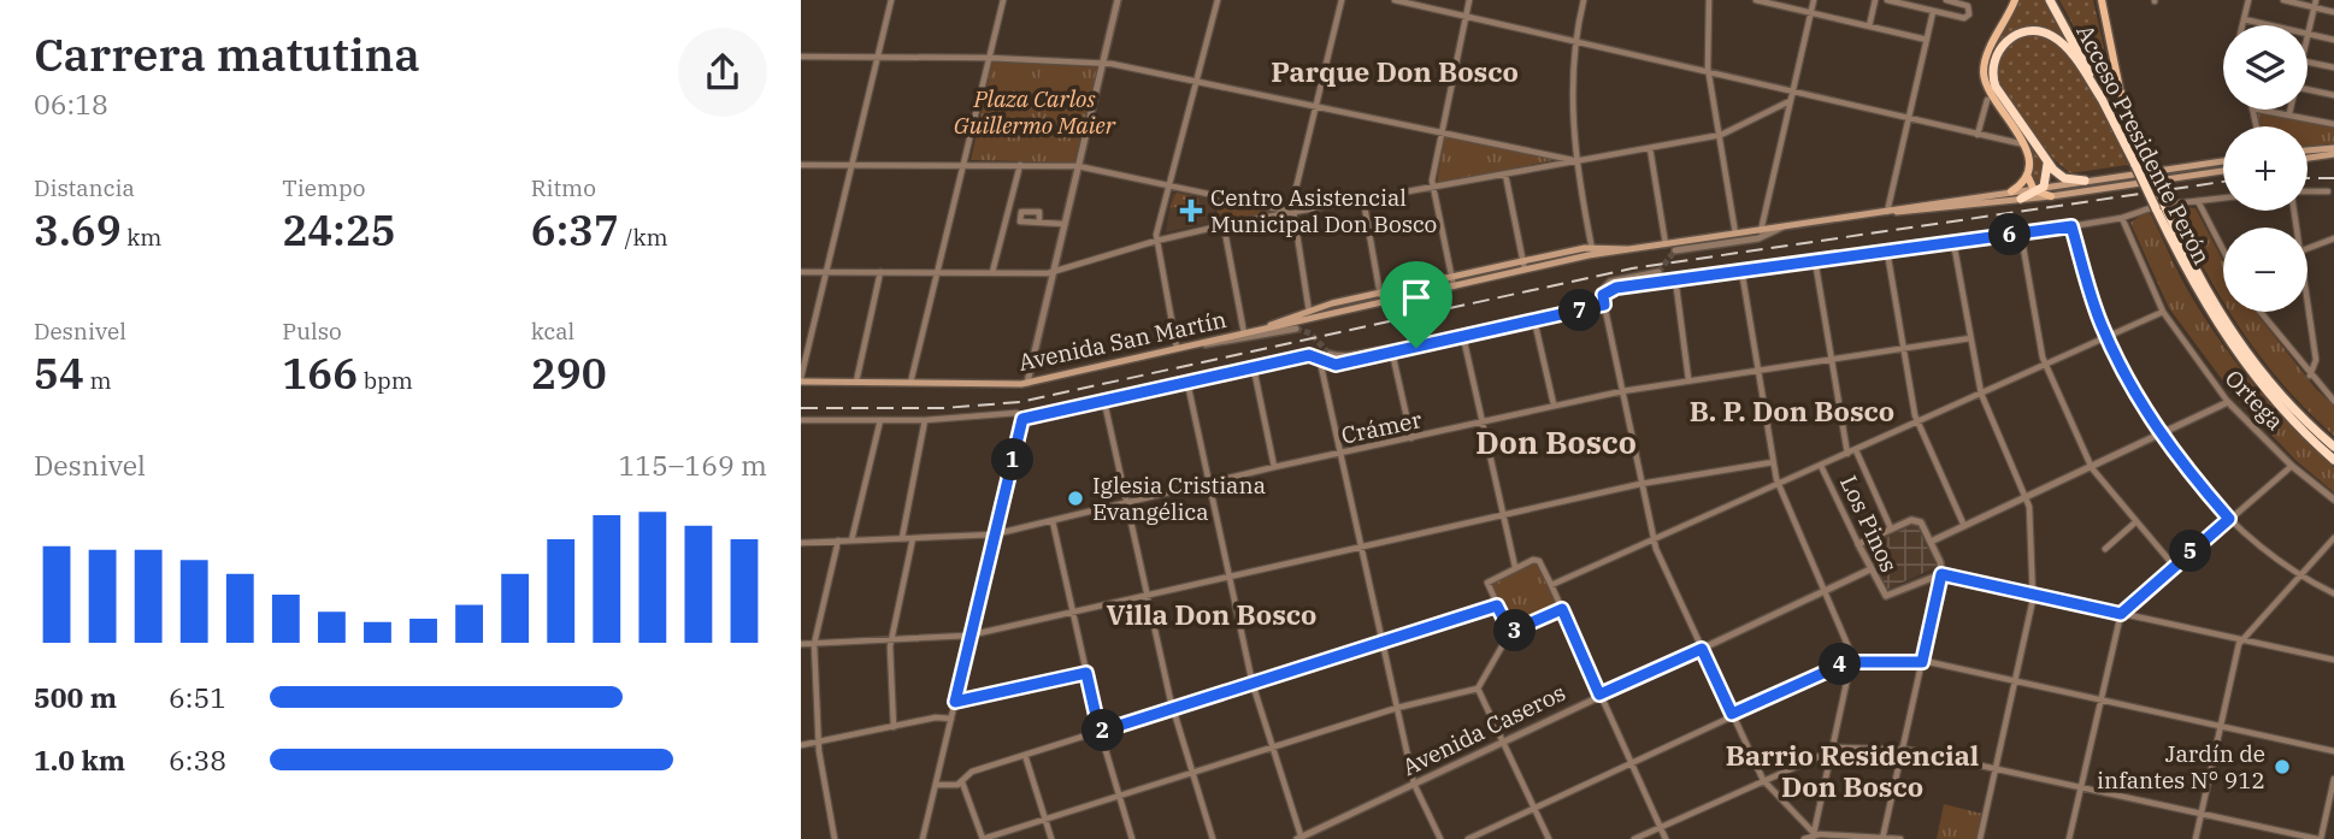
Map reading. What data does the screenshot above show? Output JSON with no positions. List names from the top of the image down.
{
  "streets": {
    "highway": ["Acceso Presidente Perón"],
    "main road": ["Avenida San Martín"],
    "street": [
      "Ortega",
      "Crámer",
      "Los Pinos",
      "Avenida Caseros"
    ]
  },
  "crossings": [
    ["Los Pinos", "Avenida Caseros"]
  ],
  "districts": [
    "Parque Don Bosco",
    "B. P. Don Bosco",
    "Don Bosco",
    "Villa Don Bosco",
    "Barrio Residencial Don Bosco"
  ],
  "parks": ["Plaza Carlos Guillermo Maier"],
  "places": {
    "health": ["Centro Asistencial Municipal Don Bosco"],
    "other": ["Iglesia Cristiana Evangélica", "Jardín de infantes N° 912"]
  },
  "page": {
    "heading": ["Carrera matutina", "06:18"],
    "map_buttons": ["+", "−"],
    "stats": [
      ["Distancia", "3.69 km"],
      ["Tiempo", "24:25"],
      ["Ritmo", "6:37 /km"],
      ["Desnivel", "54 m"],
      ["Pulso", "166 bpm"],
      ["kcal", "290"]
    ],
    "pins": [
      "6",
      "7",
      "1",
      "5",
      "3",
      "4",
      "2"
    ],
    "chart": ["Desnivel", "115–169 m"],
    "list": [
      {
        "name": "500 m",
        "note": "6:51"
      },
      {
        "name": "1.0 km",
        "note": "6:38"
      }
    ]
  }
}
